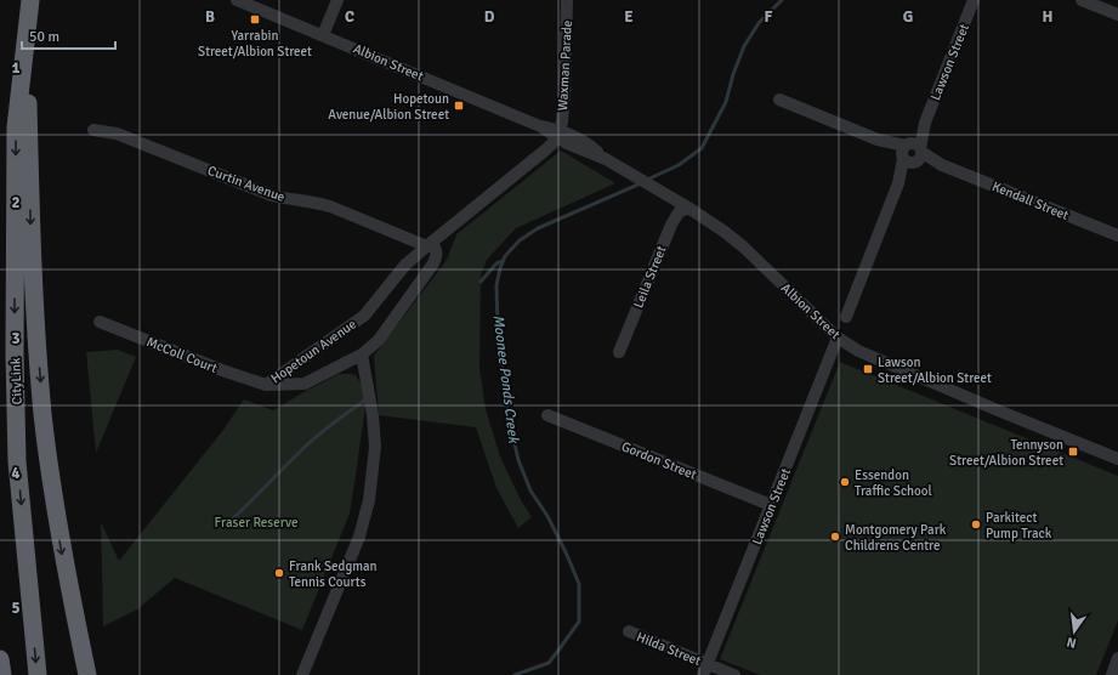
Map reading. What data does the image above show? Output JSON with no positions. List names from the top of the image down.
{
  "streets": {
    "highway": ["CityLink"],
    "street": [
      "Albion Street",
      "Lawson Street",
      "Waxman Parade",
      "Curtin Avenue",
      "Kendall Street",
      "Leila Street",
      "Hopetoun Avenue",
      "McColl Court",
      "Gordon Street",
      "Hilda Street"
    ]
  },
  "crossings": [
    ["Albion Street", "Lawson Street"],
    ["Albion Street", "Waxman Parade"],
    ["Albion Street", "Leila Street"],
    ["Albion Street", "Hopetoun Avenue"],
    ["Lawson Street", "Kendall Street"],
    ["Lawson Street", "Gordon Street"],
    ["Lawson Street", "Hilda Street"],
    ["Waxman Parade", "Hopetoun Avenue"],
    ["Curtin Avenue", "Hopetoun Avenue"],
    ["Hopetoun Avenue", "McColl Court"]
  ],
  "water": ["Moonee Ponds Creek"],
  "parks": ["Fraser Reserve"],
  "places": {
    "transit": [
      "Yarrabin Street/Albion Street",
      "Hopetoun Avenue/Albion Street",
      "Lawson Street/Albion Street",
      "Tennyson Street/Albion Street"
    ],
    "other": [
      "Essendon Traffic School",
      "Parkitect Pump Track",
      "Montgomery Park Childrens Centre",
      "Frank Sedgman Tennis Courts"
    ]
  },
  "scale_bar": "50 m",
  "north": "bottom",
  "grid": {
    "columns": [
      "B",
      "C",
      "D",
      "E",
      "F",
      "G",
      "H"
    ],
    "rows": [
      "1",
      "2",
      "3",
      "4",
      "5"
    ]
  }
}
